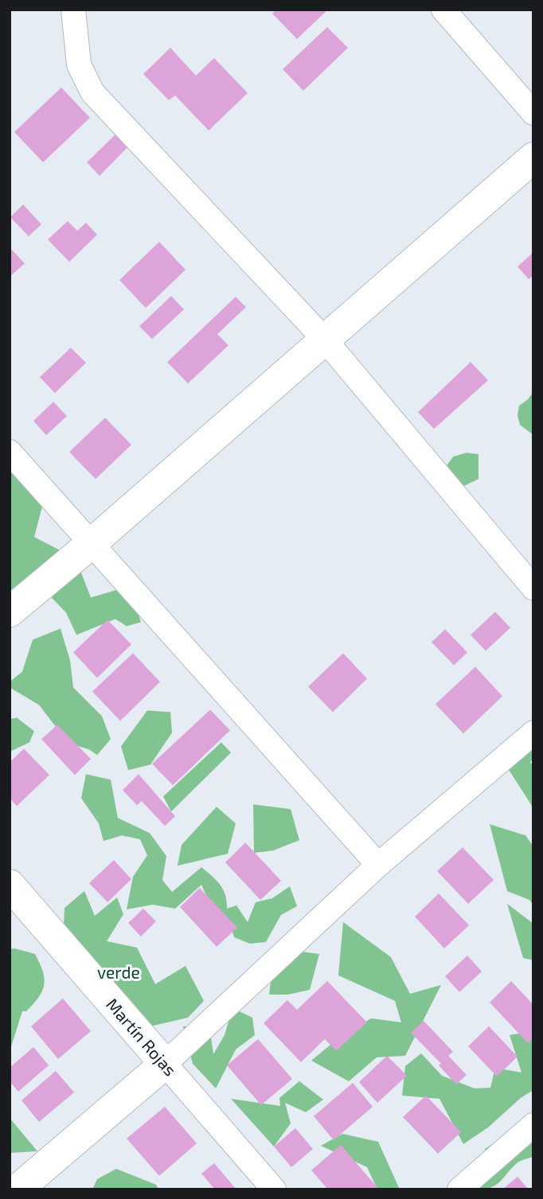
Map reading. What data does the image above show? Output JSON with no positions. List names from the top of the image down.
{
  "streets": {
    "street": ["Martín Rojas"]
  },
  "parks": ["verde"]
}
